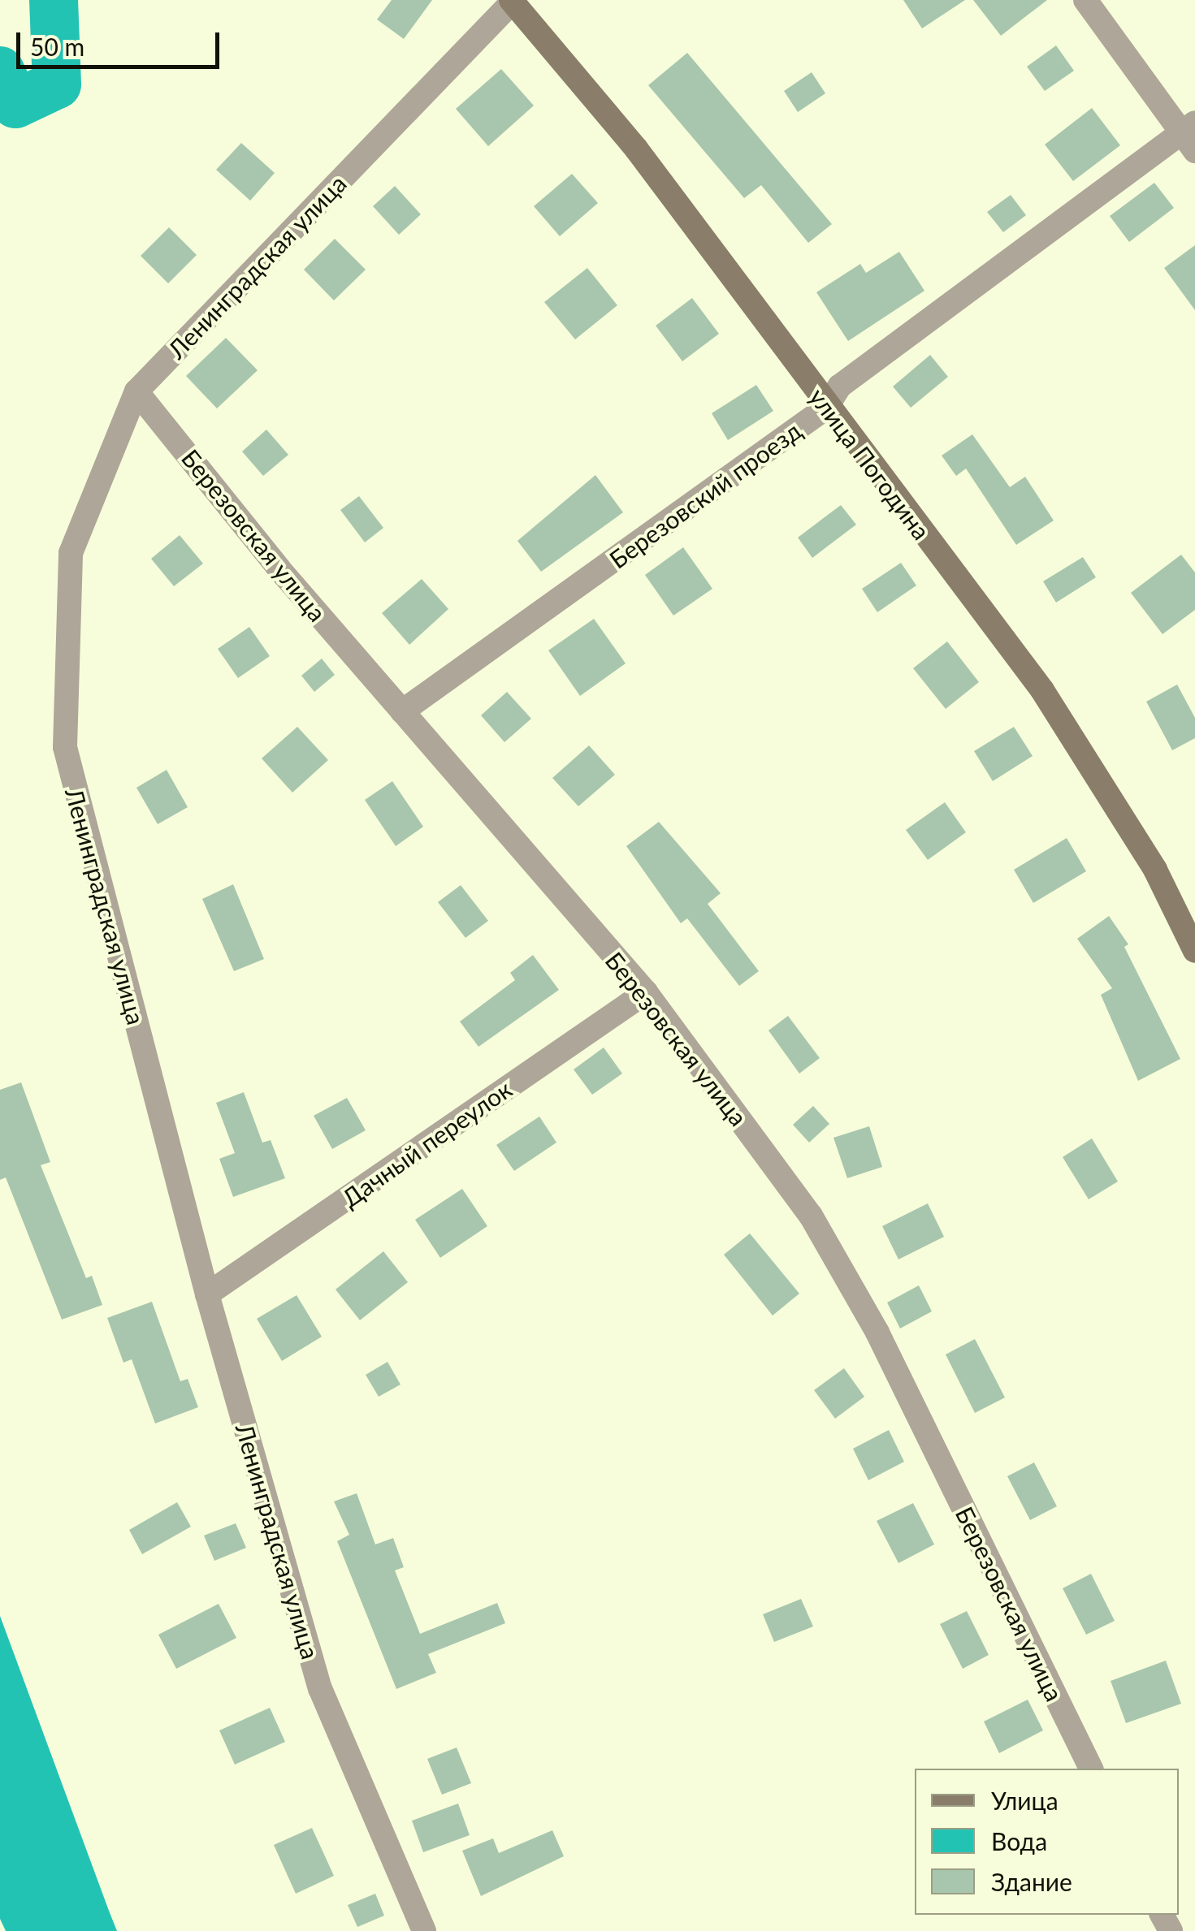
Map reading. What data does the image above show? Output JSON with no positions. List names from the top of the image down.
{
  "streets": {
    "street": [
      "Ленинградская улица",
      "улица Погодина",
      "Березовский проезд",
      "Березовская улица",
      "Дачный переулок"
    ]
  },
  "crossings": [
    ["Ленинградская улица", "улица Погодина"],
    ["Ленинградская улица", "Березовская улица"],
    ["Ленинградская улица", "Дачный переулок"],
    ["улица Погодина", "Березовский проезд"],
    ["Березовский проезд", "Березовская улица"],
    ["Березовская улица", "Дачный переулок"]
  ],
  "legend": ["Улица", "Вода", "Здание"],
  "scale_bar": "50 m"
}
